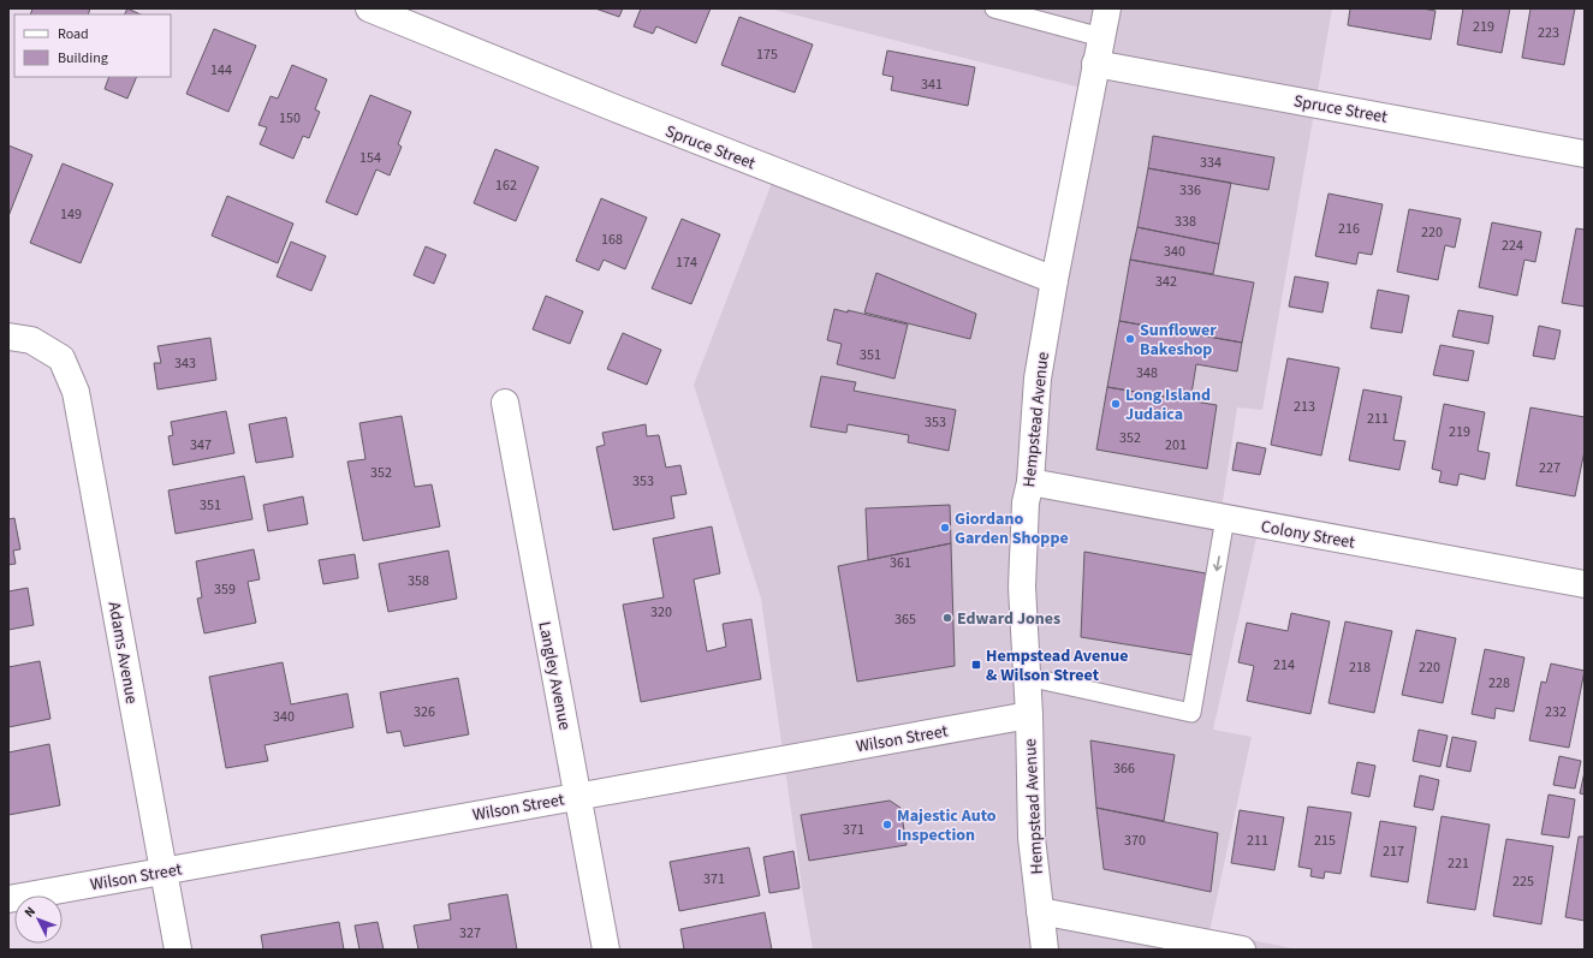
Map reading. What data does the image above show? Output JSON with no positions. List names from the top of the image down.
{
  "streets": {
    "street": [
      "Spruce Street",
      "Hempstead Avenue",
      "Colony Street",
      "Adams Avenue",
      "Langley Avenue",
      "Wilson Street"
    ]
  },
  "crossings": [
    ["Spruce Street", "Hempstead Avenue"],
    ["Hempstead Avenue", "Colony Street"],
    ["Hempstead Avenue", "Wilson Street"],
    ["Adams Avenue", "Wilson Street"],
    ["Langley Avenue", "Wilson Street"]
  ],
  "places": {
    "other": [
      "Sunflower Bakeshop",
      "Long Island Judaica",
      "Giordano Garden Shoppe",
      "Edward Jones",
      "Majestic Auto Inspection"
    ],
    "transit": ["Hempstead Avenue & Wilson Street"]
  },
  "house_numbers": [
    "219",
    "223",
    "175",
    "144",
    "341",
    "150",
    "154",
    "334",
    "162",
    "336",
    "149",
    "338",
    "216",
    "220",
    "168",
    "224",
    "340",
    "174",
    "342",
    "351",
    "343",
    "348",
    "213",
    "211",
    "353",
    "219",
    "352",
    "347",
    "201",
    "227",
    "352",
    "353",
    "351",
    "361",
    "358",
    "359",
    "320",
    "365",
    "214",
    "218",
    "220",
    "228",
    "326",
    "232",
    "340",
    "366",
    "371",
    "370",
    "211",
    "215",
    "217",
    "221",
    "371",
    "225",
    "327"
  ],
  "legend": ["Road", "Building"],
  "north": "top left"
}
